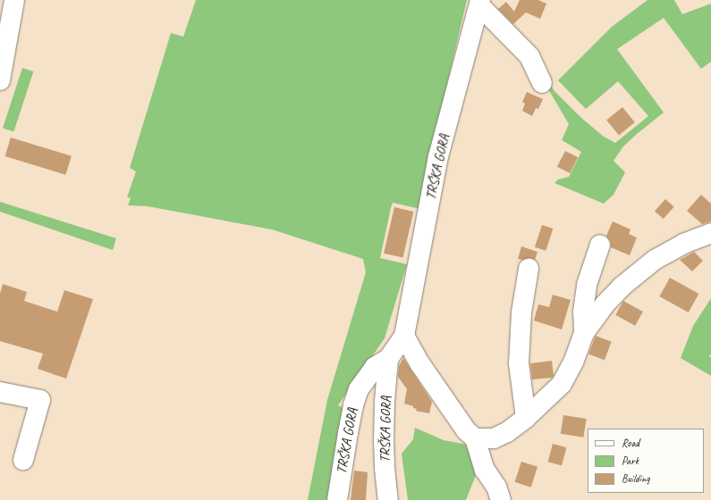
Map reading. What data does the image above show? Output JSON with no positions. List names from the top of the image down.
{
  "streets": {
    "street": ["TRŠKA GORA"]
  },
  "legend": ["Road", "Park", "Building"]
}
